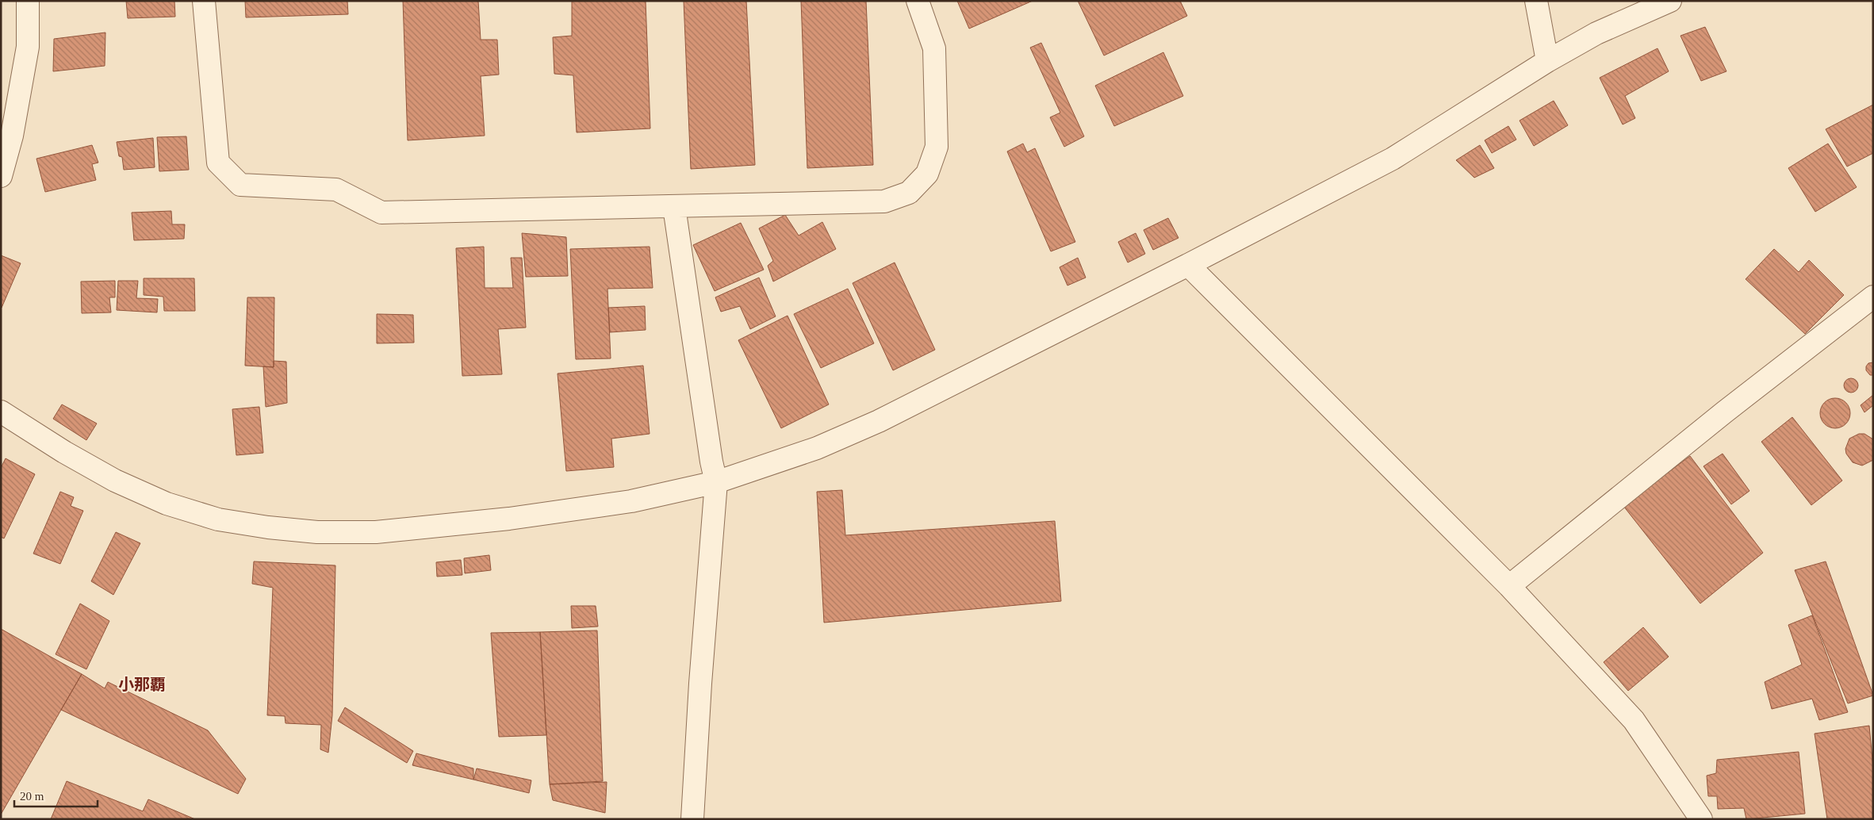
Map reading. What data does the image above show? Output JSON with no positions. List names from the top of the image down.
{
  "districts": ["小那覇"],
  "scale_bar": "20 m"
}
